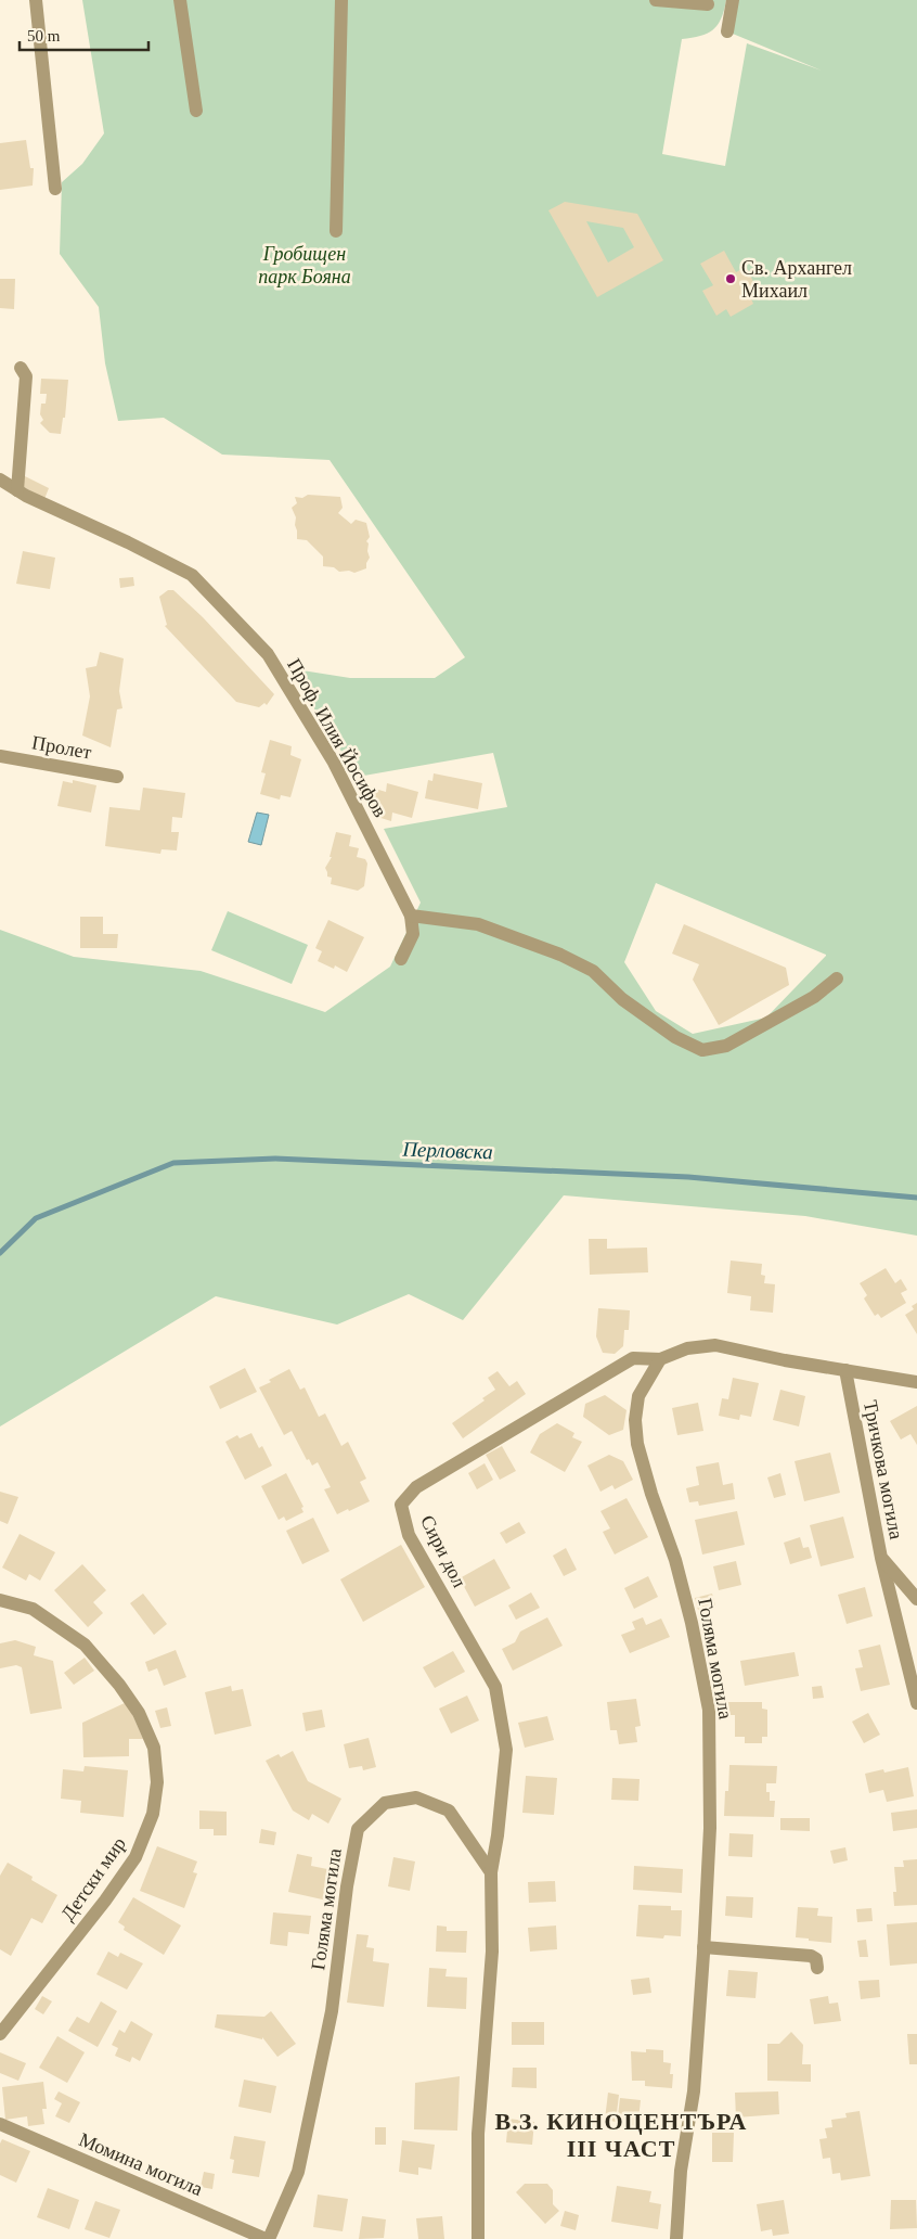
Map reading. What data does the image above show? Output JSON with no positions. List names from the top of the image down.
{
  "streets": {
    "street": [
      "Проф. Илия Йосифов",
      "Пролет",
      "Тричкова могила",
      "Сири дол",
      "Голяма могила",
      "Детски мир",
      "Момина могила"
    ]
  },
  "crossings": [
    ["Сири дол", "Голяма могила"],
    ["Голяма могила", "Момина могила"]
  ],
  "districts": ["В.З. КИНОЦЕНТЪРА ІІІ ЧАСТ"],
  "water": ["Перловска"],
  "parks": ["Гробищен парк Бояна"],
  "places": ["Св. Архангел Михаил"],
  "scale_bar": "50 m"
}
